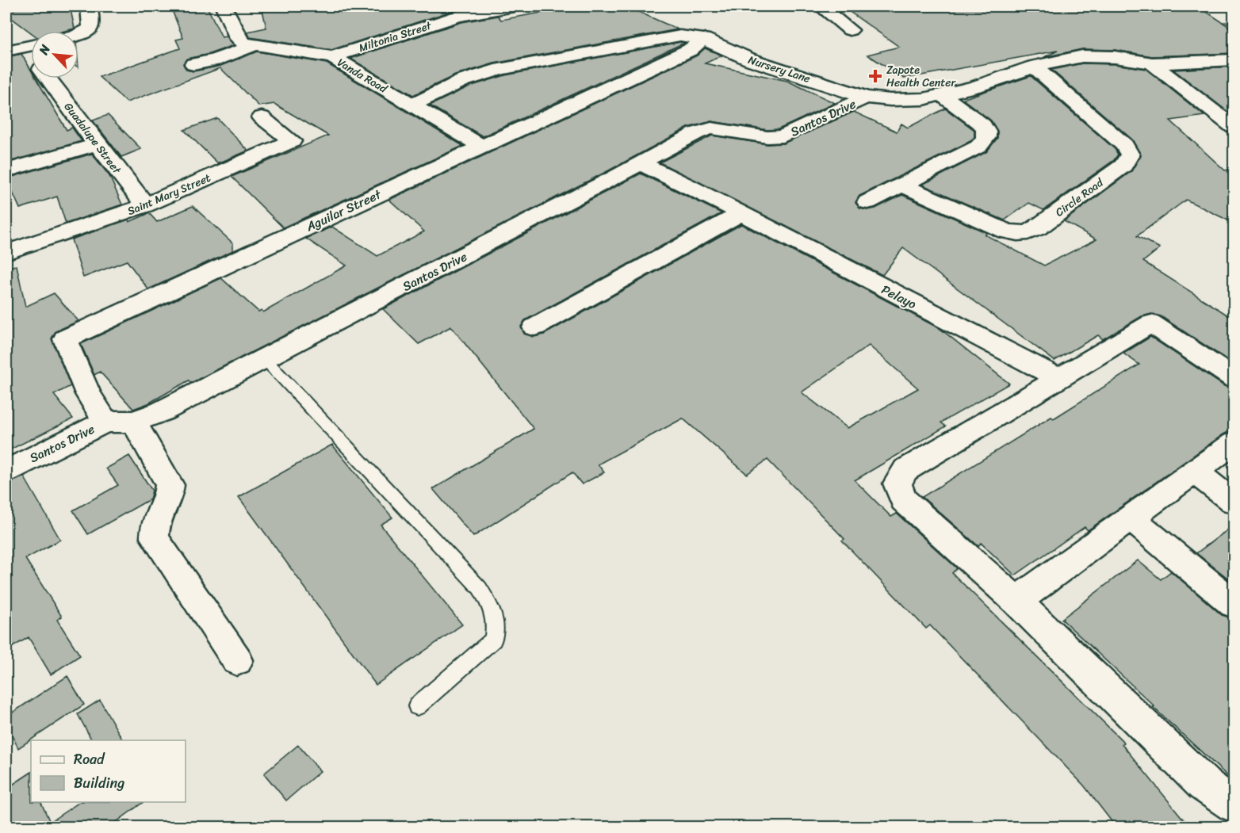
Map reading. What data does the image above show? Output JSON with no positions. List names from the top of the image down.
{
  "streets": {
    "street": [
      "Miltonia Street",
      "Nursery Lane",
      "Vanda Road",
      "Santos Drive",
      "Guadalupe Street",
      "Saint Mary Street",
      "Circle Road",
      "Aguilar Street",
      "Pelayo"
    ]
  },
  "crossings": [
    ["Miltonia Street", "Vanda Road"],
    ["Nursery Lane", "Vanda Road"],
    ["Nursery Lane", "Santos Drive"],
    ["Nursery Lane", "Circle Road"],
    ["Nursery Lane", "Aguilar Street"],
    ["Vanda Road", "Aguilar Street"],
    ["Santos Drive", "Aguilar Street"],
    ["Santos Drive", "Pelayo"],
    ["Guadalupe Street", "Saint Mary Street"]
  ],
  "places": {
    "health": ["Zapote Health Center"]
  },
  "legend": ["Road", "Building"],
  "north": "top left"
}
